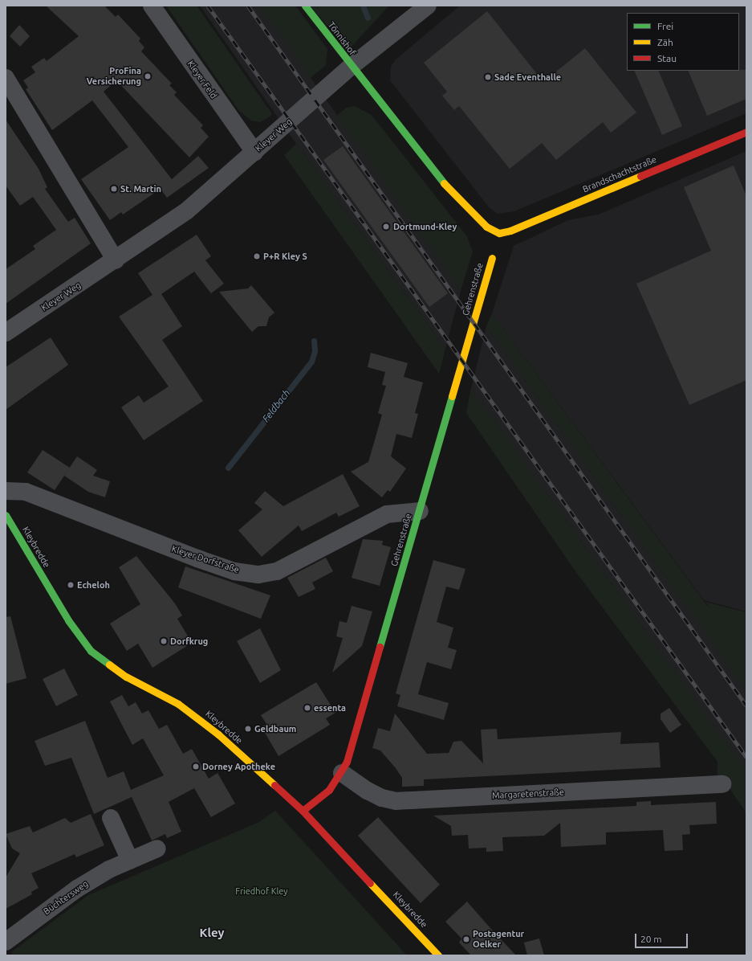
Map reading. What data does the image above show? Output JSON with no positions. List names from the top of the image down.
{
  "streets": {
    "street": [
      "Tönnishof",
      "Kleyer Feld",
      "Kleyer Weg",
      "Brandschachtstraße",
      "Gehrenstraße",
      "Kleybredde",
      "Kleyer Dorfstraße",
      "Margaretenstraße",
      "Büchtersweg"
    ]
  },
  "crossings": [
    ["Tönnishof", "Kleyer Weg"],
    ["Tönnishof", "Brandschachtstraße"],
    ["Kleyer Feld", "Kleyer Weg"],
    ["Kleyer Weg", "Brandschachtstraße"],
    ["Gehrenstraße", "Kleybredde"],
    ["Gehrenstraße", "Kleyer Dorfstraße"],
    ["Gehrenstraße", "Margaretenstraße"]
  ],
  "districts": ["Kley"],
  "water": ["Feldbach"],
  "parks": ["Friedhof Kley"],
  "places": [
    "ProFina Versicherung",
    "Sade Eventhalle",
    "St. Martin",
    "Dortmund-Kley",
    "P+R Kley S",
    "Echeloh",
    "Dorfkrug",
    "essenta",
    "Geldbaum",
    "Dorney Apotheke",
    "Postagentur Oelker"
  ],
  "legend": ["Frei", "Zäh", "Stau"],
  "scale_bar": "20 m"
}
